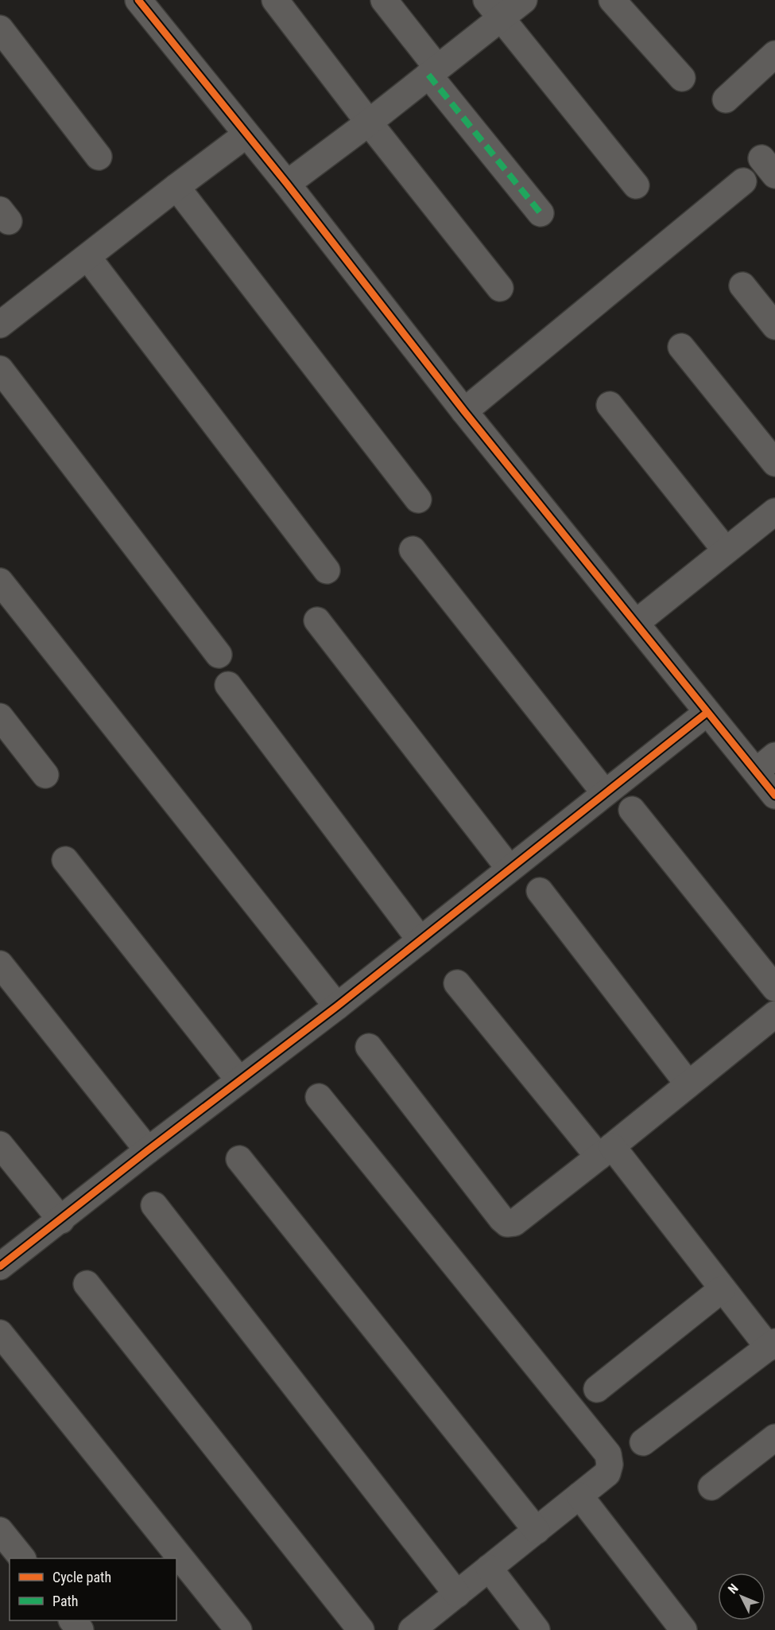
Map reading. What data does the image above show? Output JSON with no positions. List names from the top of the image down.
{
  "legend": ["Cycle path", "Path"],
  "north": "top left"
}
